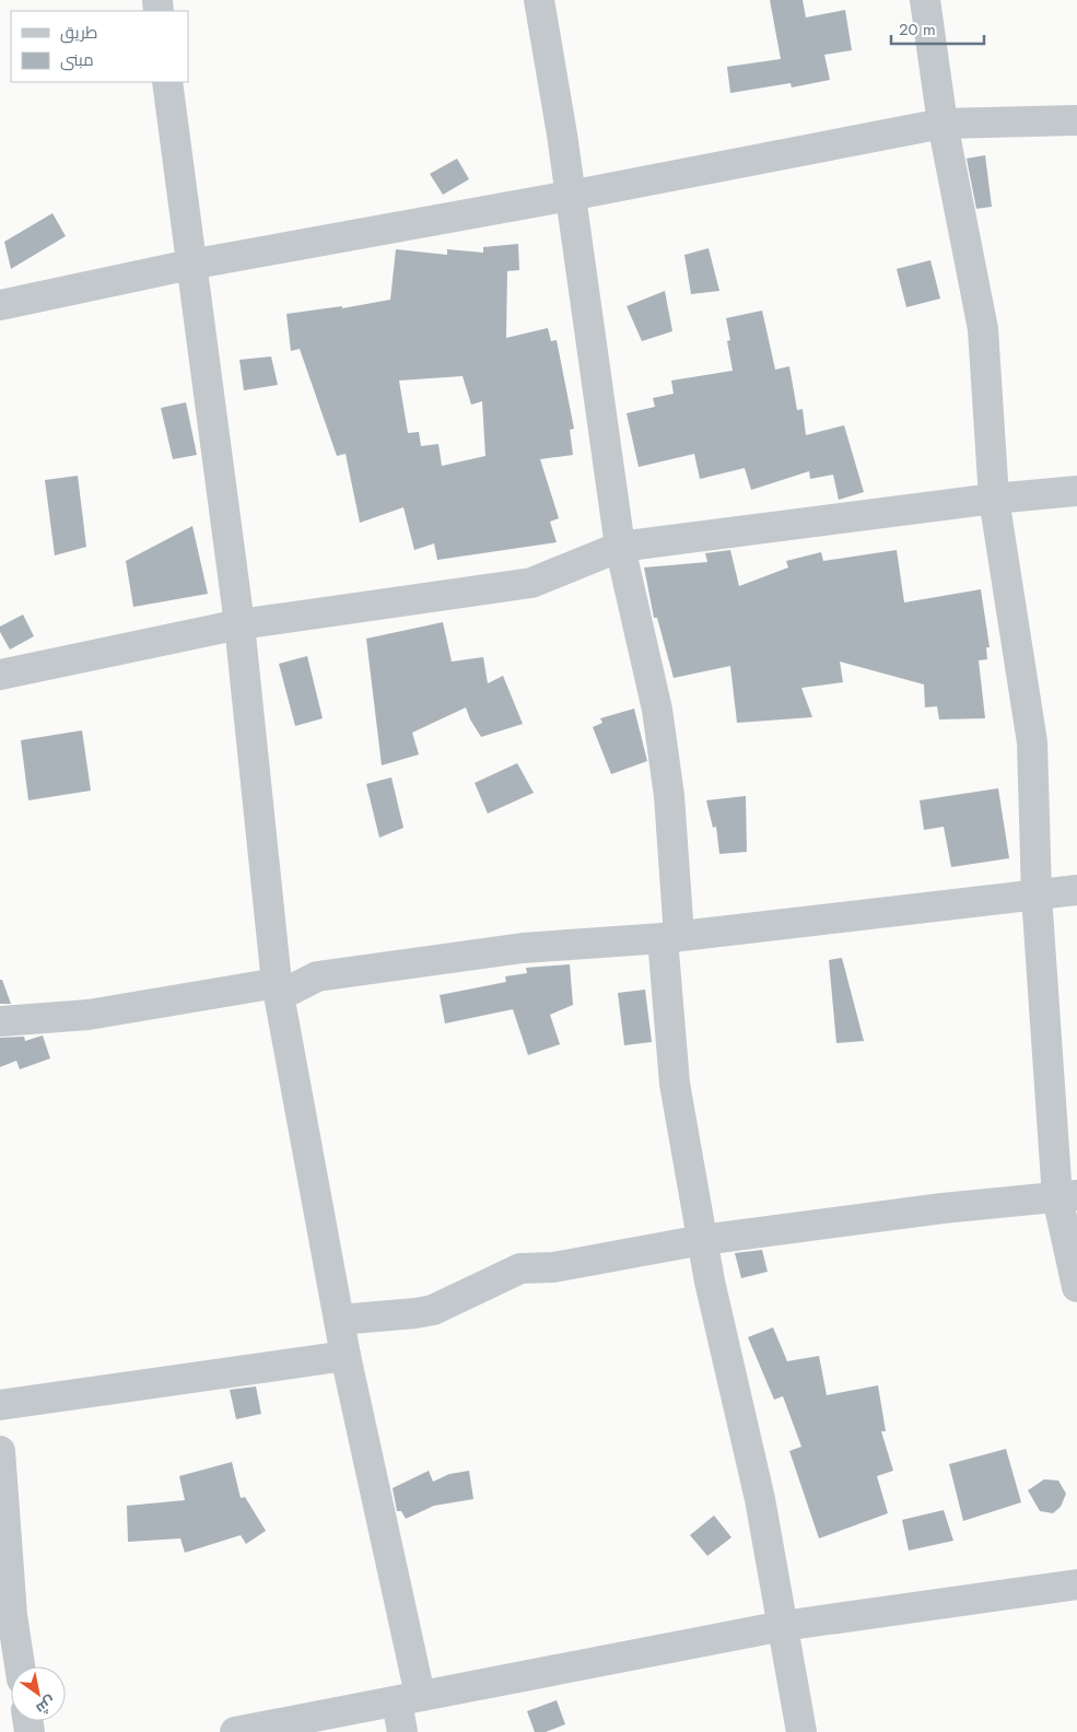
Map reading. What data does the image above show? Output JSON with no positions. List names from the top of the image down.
{
  "legend": ["طريق", "مبنى"],
  "scale_bar": "20 m",
  "north": "bottom right"
}
